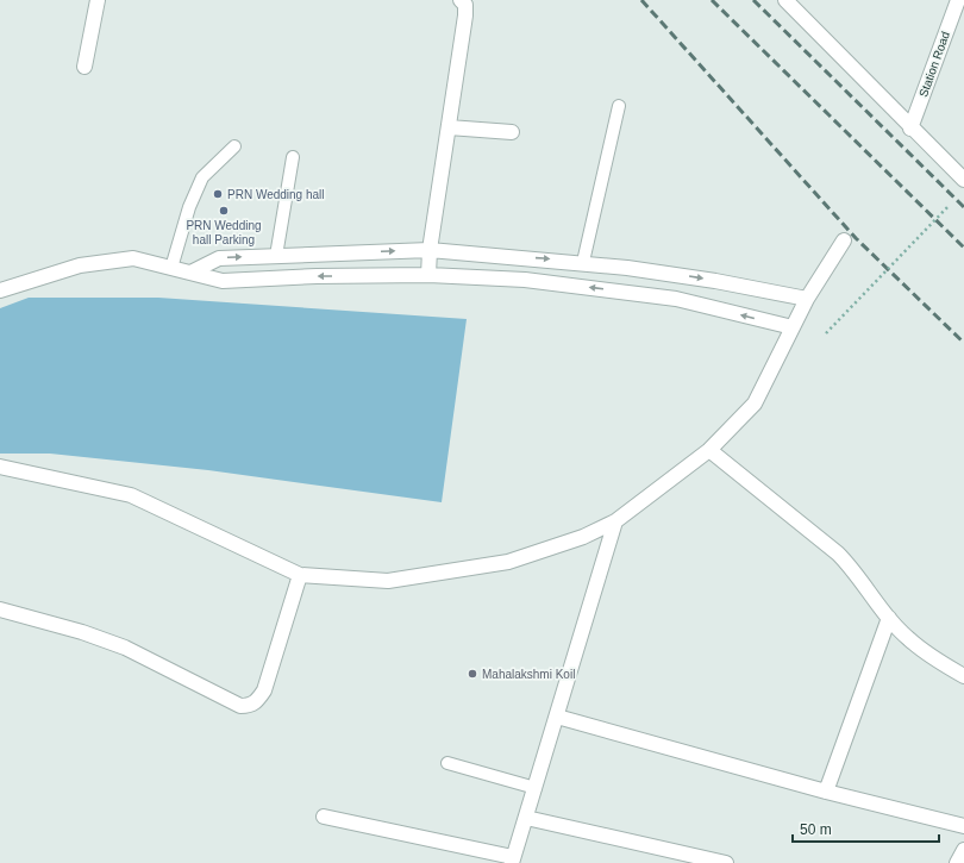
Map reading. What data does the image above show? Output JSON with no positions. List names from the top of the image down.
{
  "streets": {
    "street": ["Station Road"]
  },
  "places": ["PRN Wedding hall", "PRN Wedding hall Parking", "Mahalakshmi Koil"],
  "scale_bar": "50 m"
}
